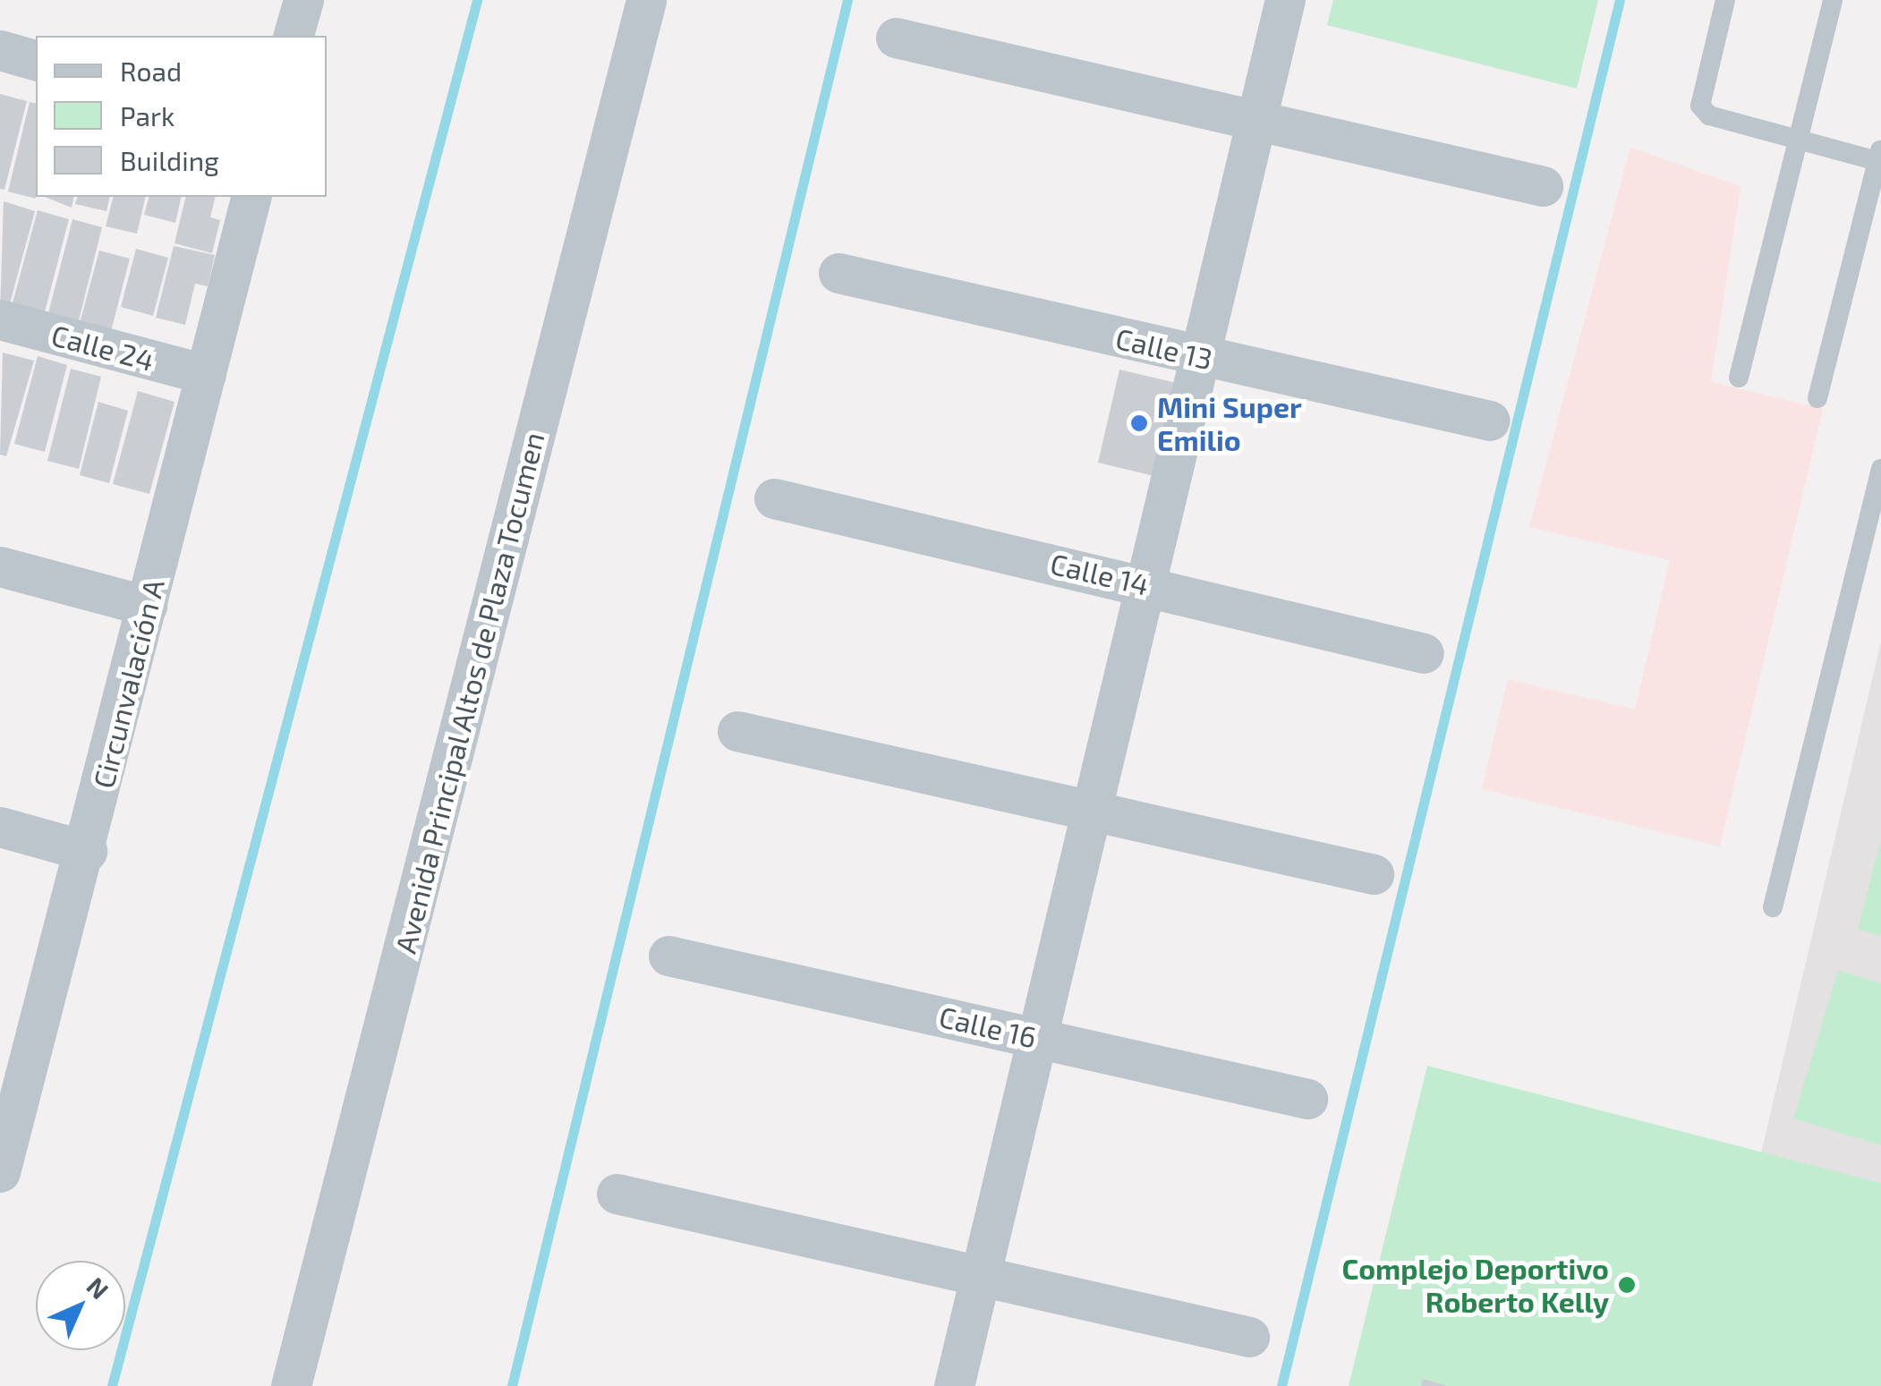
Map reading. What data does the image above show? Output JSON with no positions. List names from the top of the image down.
{
  "streets": {
    "street": [
      "Calle 24",
      "Calle 13",
      "Calle 14",
      "Circunvalación A",
      "Avenida Principal Altos de Plaza Tocumen",
      "Calle 16"
    ]
  },
  "crossings": [
    ["Calle 24", "Circunvalación A"]
  ],
  "places": ["Mini Super Emilio", "Complejo Deportivo Roberto Kelly"],
  "legend": ["Road", "Park", "Building"],
  "north": "top right"
}
